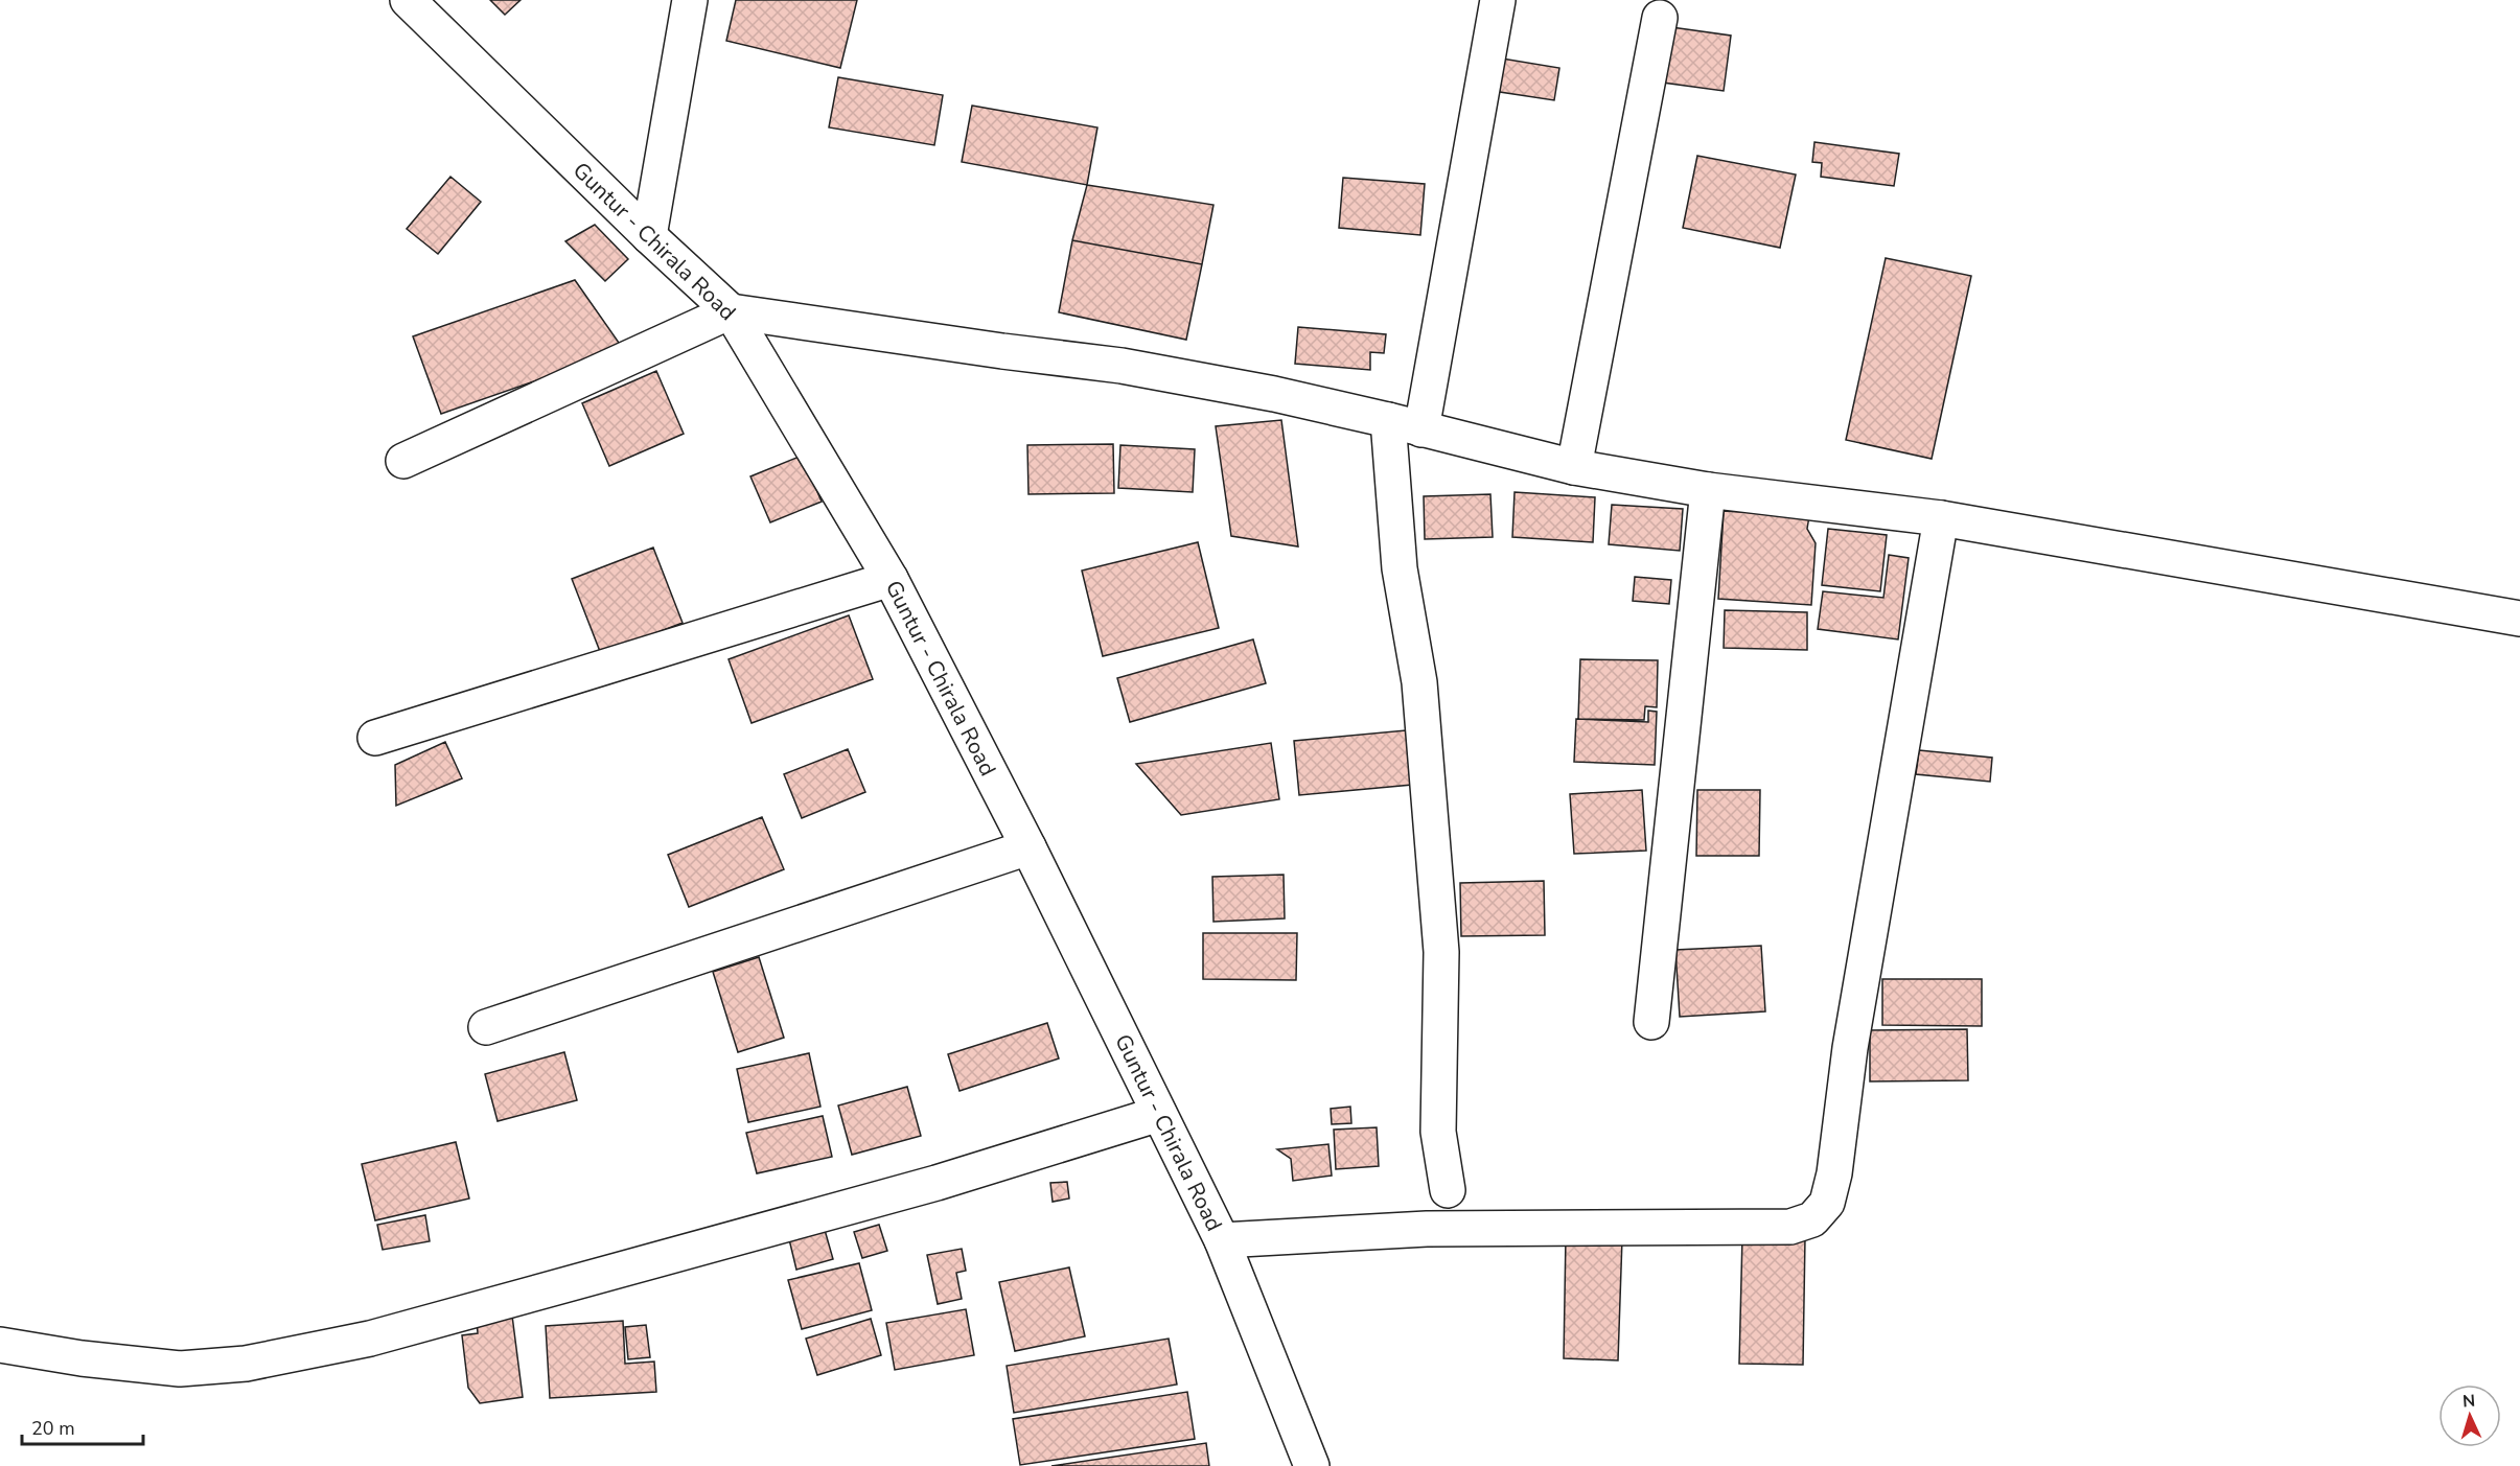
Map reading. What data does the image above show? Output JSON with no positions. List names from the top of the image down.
{
  "streets": {
    "street": ["Guntur - Chirala Road"]
  },
  "scale_bar": "20 m",
  "north": "top"
}
